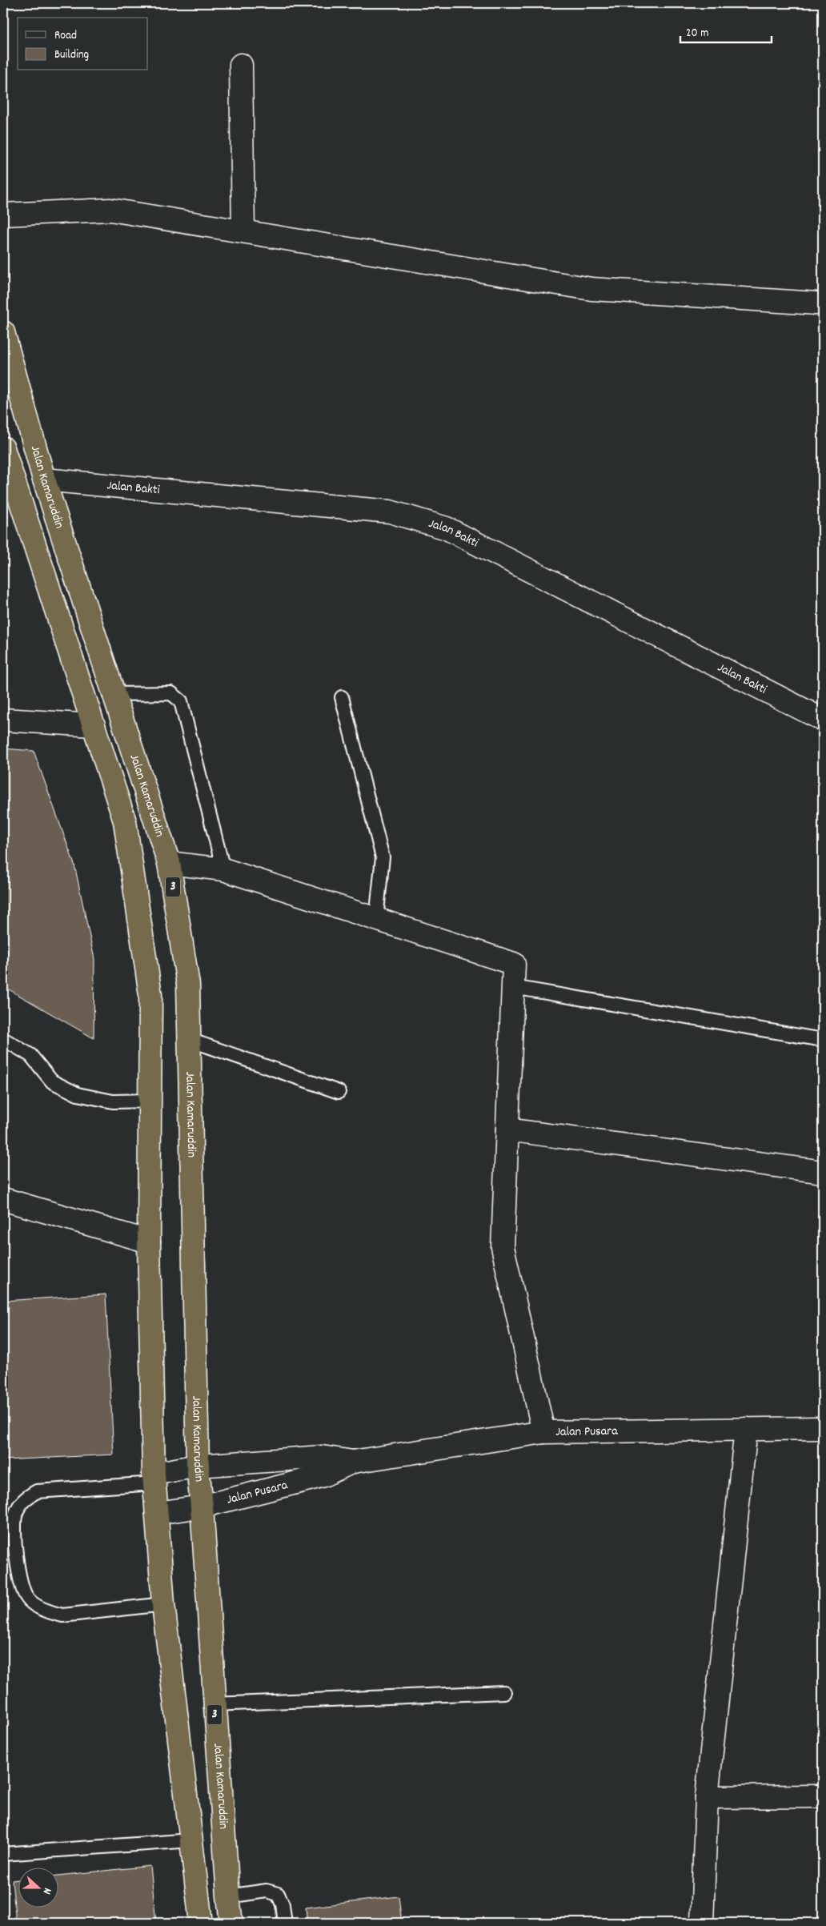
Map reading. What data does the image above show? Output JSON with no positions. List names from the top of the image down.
{
  "streets": {
    "highway": ["Jalan Kamaruddin", "3"],
    "street": ["Jalan Bakti", "Jalan Pusara"]
  },
  "crossings": [
    ["Jalan Kamaruddin", "Jalan Bakti"],
    ["Jalan Kamaruddin", "Jalan Pusara"]
  ],
  "legend": ["Road", "Building"],
  "scale_bar": "20 m",
  "north": "right"
}
